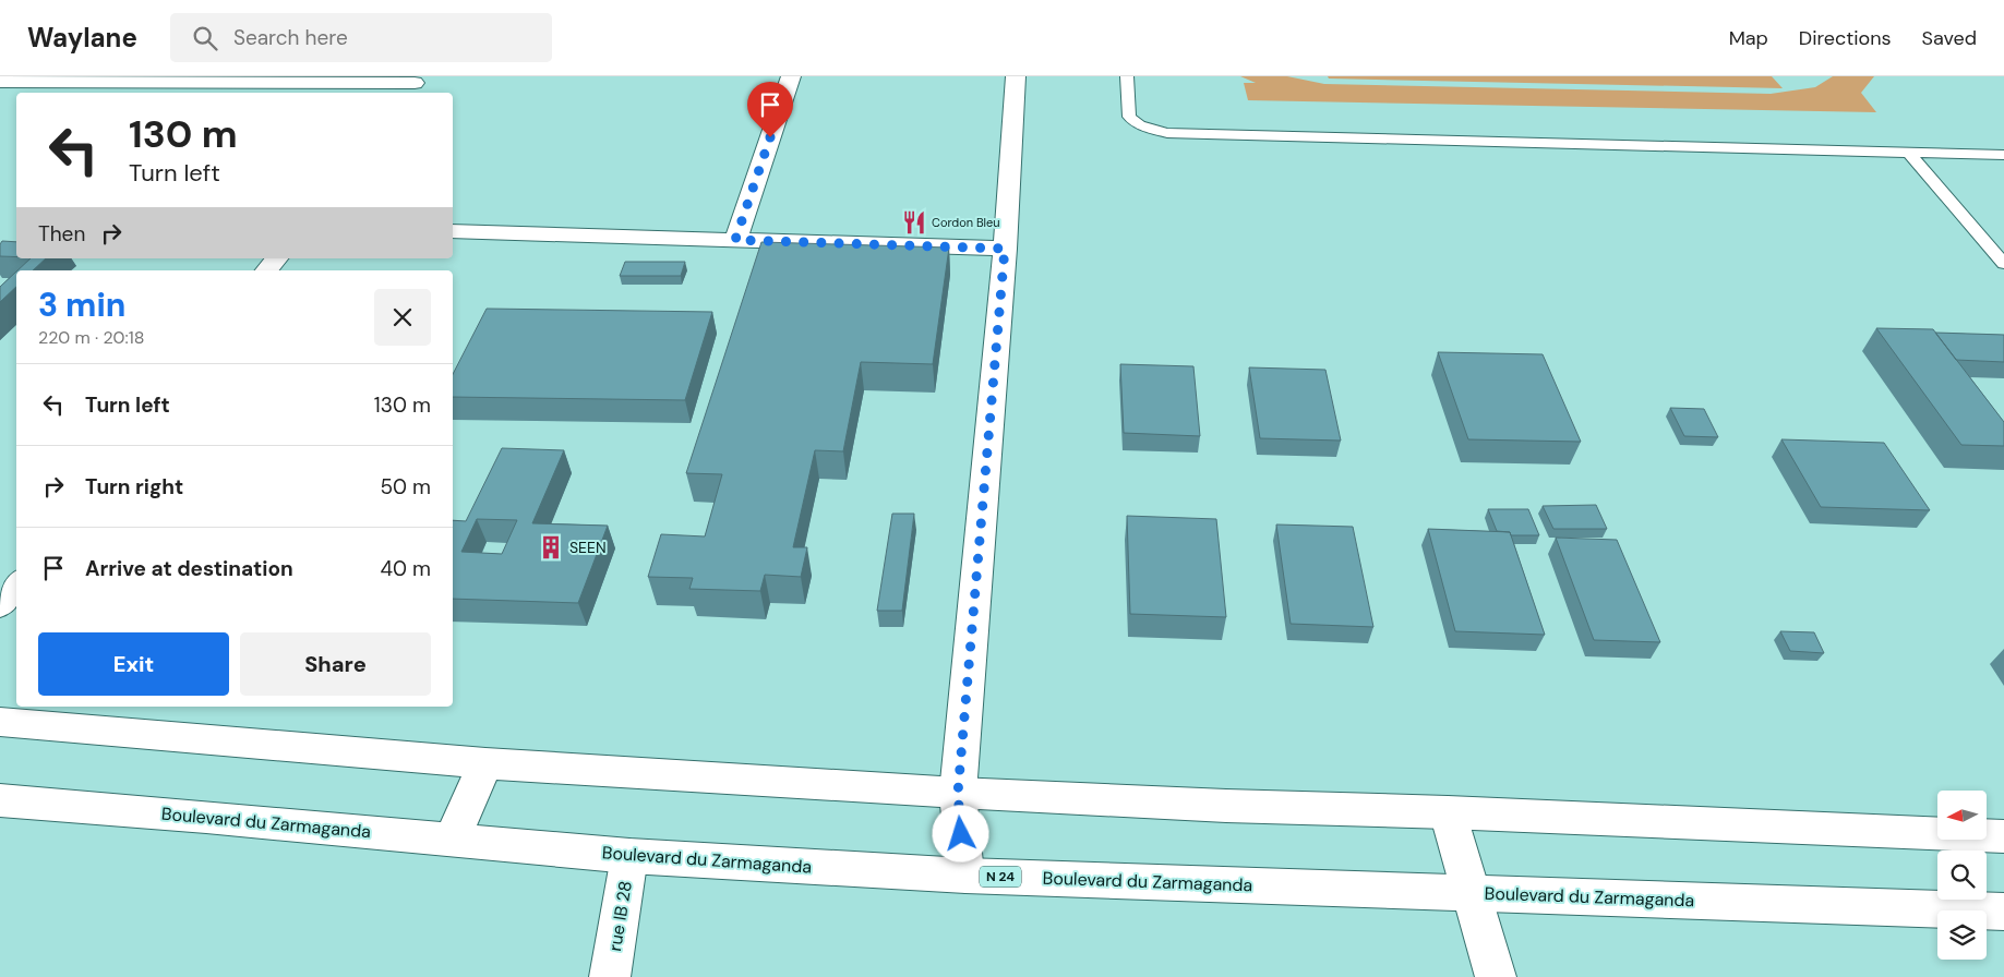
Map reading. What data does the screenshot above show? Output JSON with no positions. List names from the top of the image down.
{
  "streets": {
    "street": ["Boulevard du Zarmaganda", "N 24", "rue IB 28"]
  },
  "crossings": [
    ["Boulevard du Zarmaganda", "rue IB 28"]
  ],
  "places": {
    "restaurant": ["Cordon Bleu"],
    "building": ["SEEN"]
  },
  "north": "left",
  "page": {
    "header": "Waylane",
    "search": "Search here",
    "nav": ["Map", "Directions", "Saved"],
    "turn": ["130 m", "Turn left"],
    "then": "Then",
    "heading": ["3 min", "220 m · 20:18"],
    "list": [
      {
        "name": "Turn left",
        "value": "130 m"
      },
      {
        "name": "Turn right",
        "value": "50 m"
      },
      {
        "name": "Arrive at destination",
        "value": "40 m"
      }
    ],
    "buttons": ["Exit", "Share"]
  }
}
